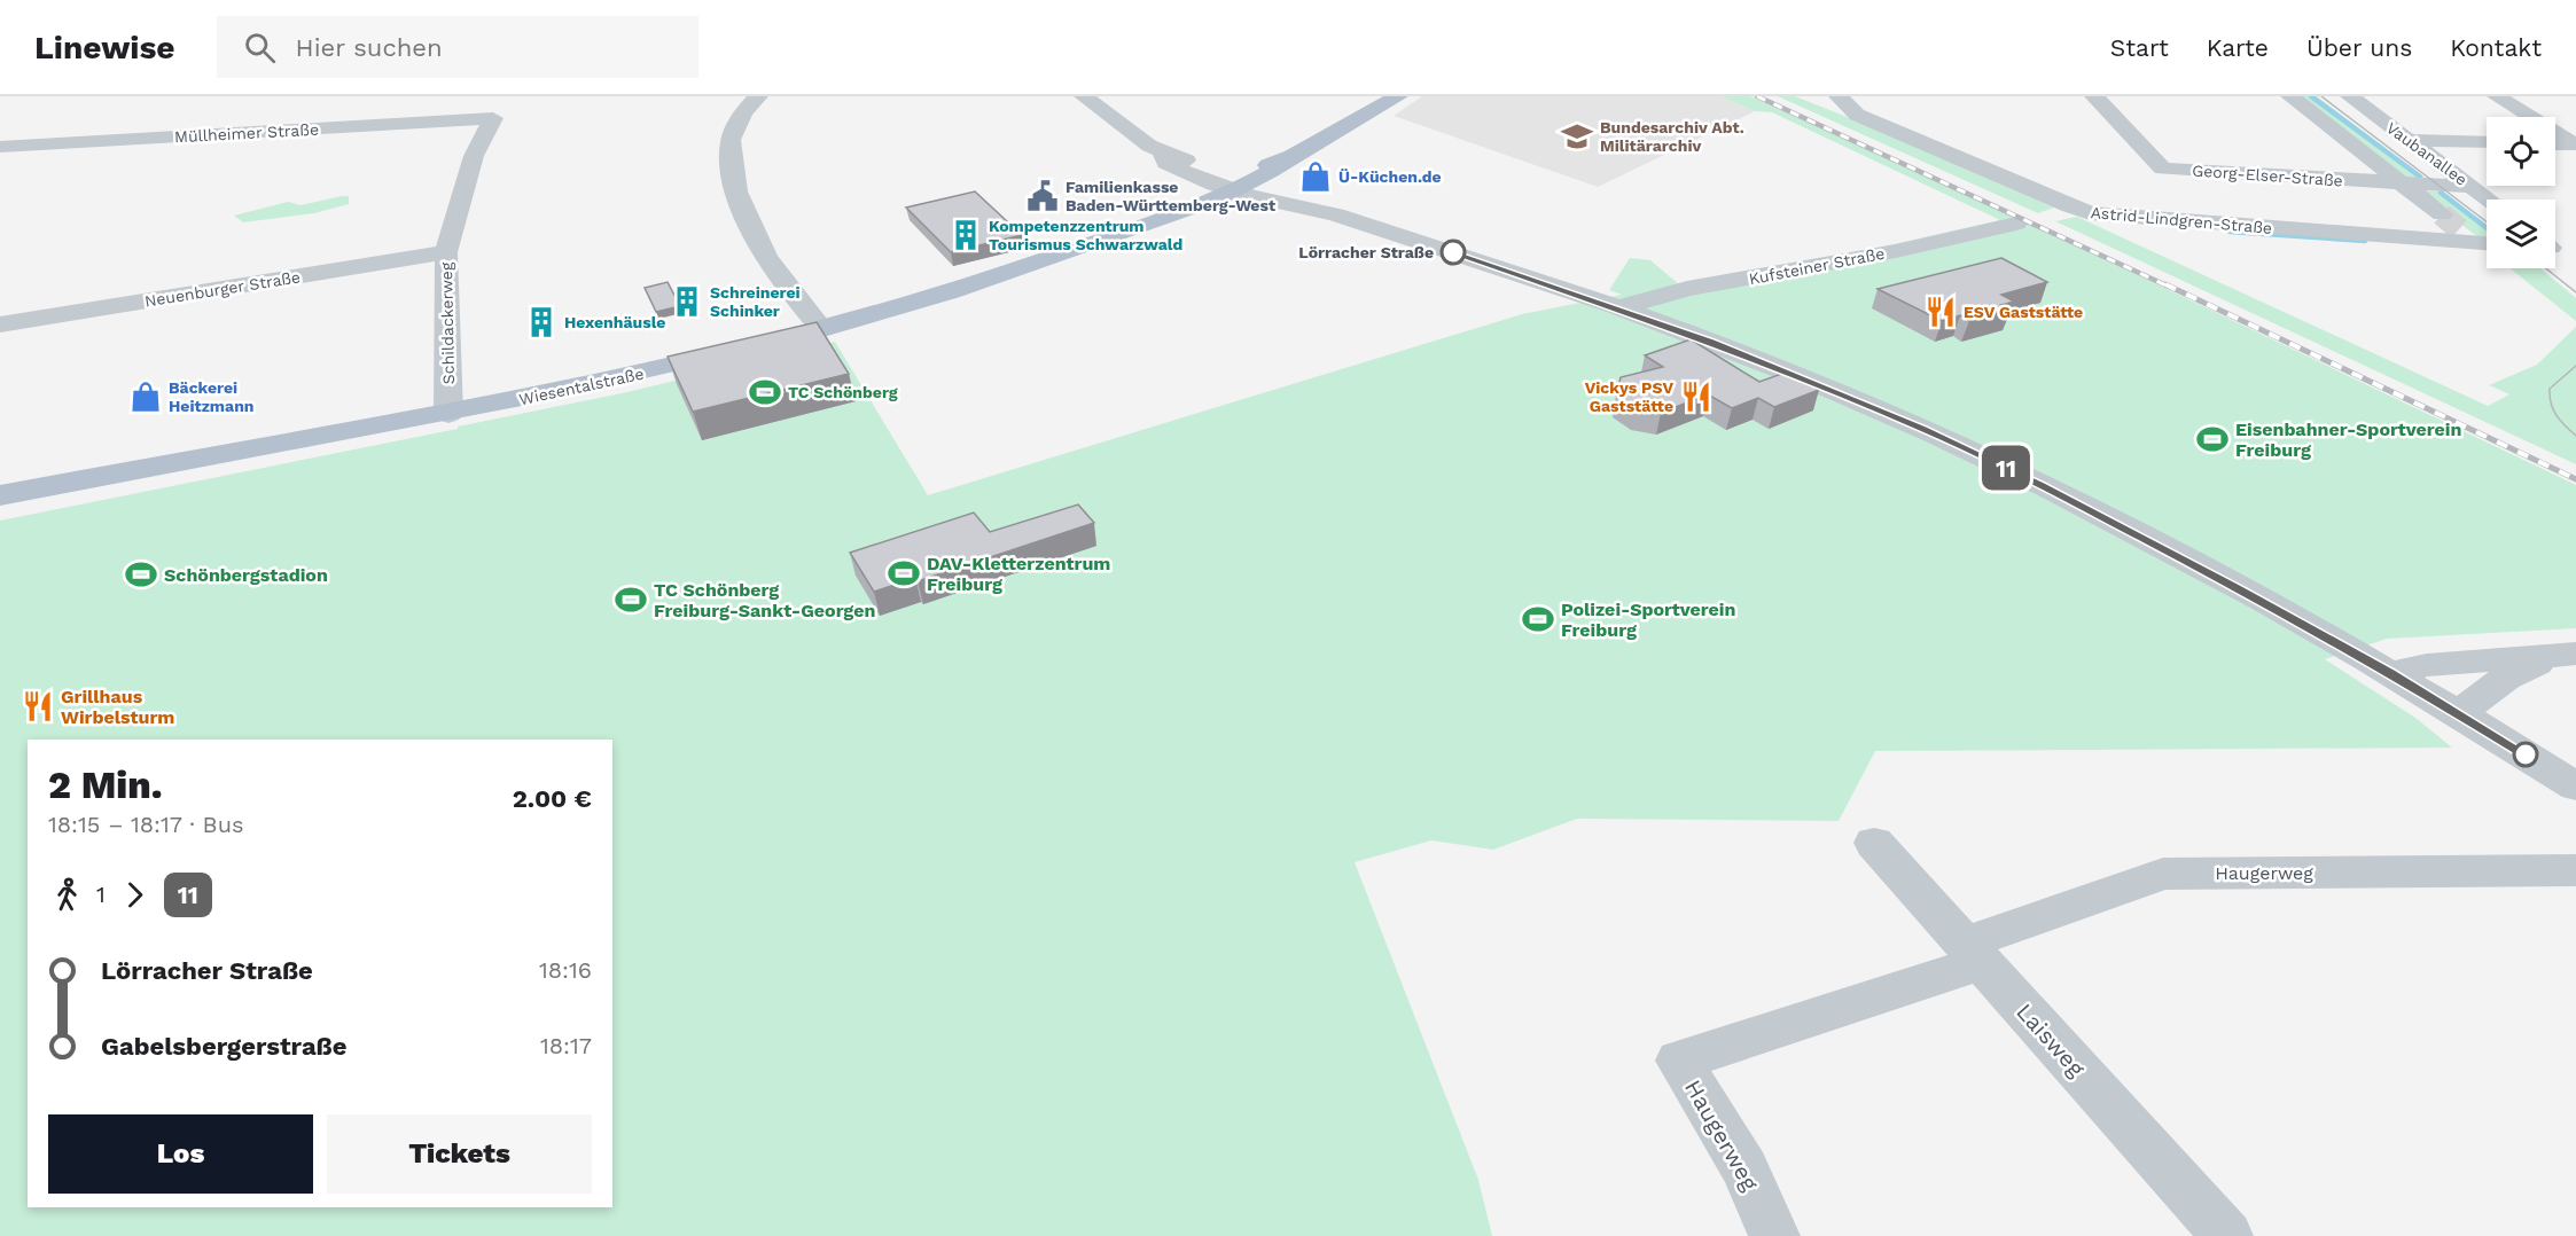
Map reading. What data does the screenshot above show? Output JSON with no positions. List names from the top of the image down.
{
  "streets": {
    "main road": ["Wiesentalstraße"],
    "street": [
      "Müllheimer Straße",
      "Vaubanallee",
      "Georg-Elser-Straße",
      "Astrid-Lindgren-Straße",
      "Kufsteiner Straße",
      "Neuenburger Straße",
      "Schildackerweg",
      "Haugerweg",
      "Laisweg"
    ]
  },
  "crossings": [
    ["Müllheimer Straße", "Schildackerweg"],
    ["Vaubanallee", "Georg-Elser-Straße"],
    ["Vaubanallee", "Astrid-Lindgren-Straße"],
    ["Neuenburger Straße", "Schildackerweg"],
    ["Schildackerweg", "Wiesentalstraße"],
    ["Haugerweg", "Laisweg"]
  ],
  "places": {
    "school or university": ["Bundesarchiv Abt. Militärarchiv"],
    "shop": ["Ü-Küchen.de", "Bäckerei Heitzmann"],
    "public building": ["Familienkasse Baden-Württemberg-West"],
    "building": ["Kompetenzzentrum Tourismus Schwarzwald", "Schreinerei Schinker", "Hexenhäusle"],
    "other": ["Lörracher Straße"],
    "restaurant": ["ESV Gaststätte", "Vickys PSV Gaststätte", "Grillhaus Wirbelsturm"],
    "sports": [
      "TC Schönberg",
      "Eisenbahner-Sportverein Freiburg",
      "DAV-Kletterzentrum Freiburg",
      "Schönbergstadion",
      "TC Schönberg Freiburg-Sankt-Georgen",
      "Polizei-Sportverein Freiburg"
    ]
  },
  "lines": ["bus line 11"],
  "page": {
    "header": "Linewise",
    "search": "Hier suchen",
    "nav": [
      "Start",
      "Karte",
      "Über uns",
      "Kontakt"
    ],
    "on_map": "11",
    "heading": ["2 Min.", "18:15 – 18:17 · Bus", "2.00 €"],
    "legs": ["1", "11"],
    "list": [
      {
        "name": "Lörracher Straße",
        "value": "18:16"
      },
      {
        "name": "Gabelsbergerstraße",
        "value": "18:17"
      }
    ],
    "buttons": ["Los", "Tickets"]
  }
}
